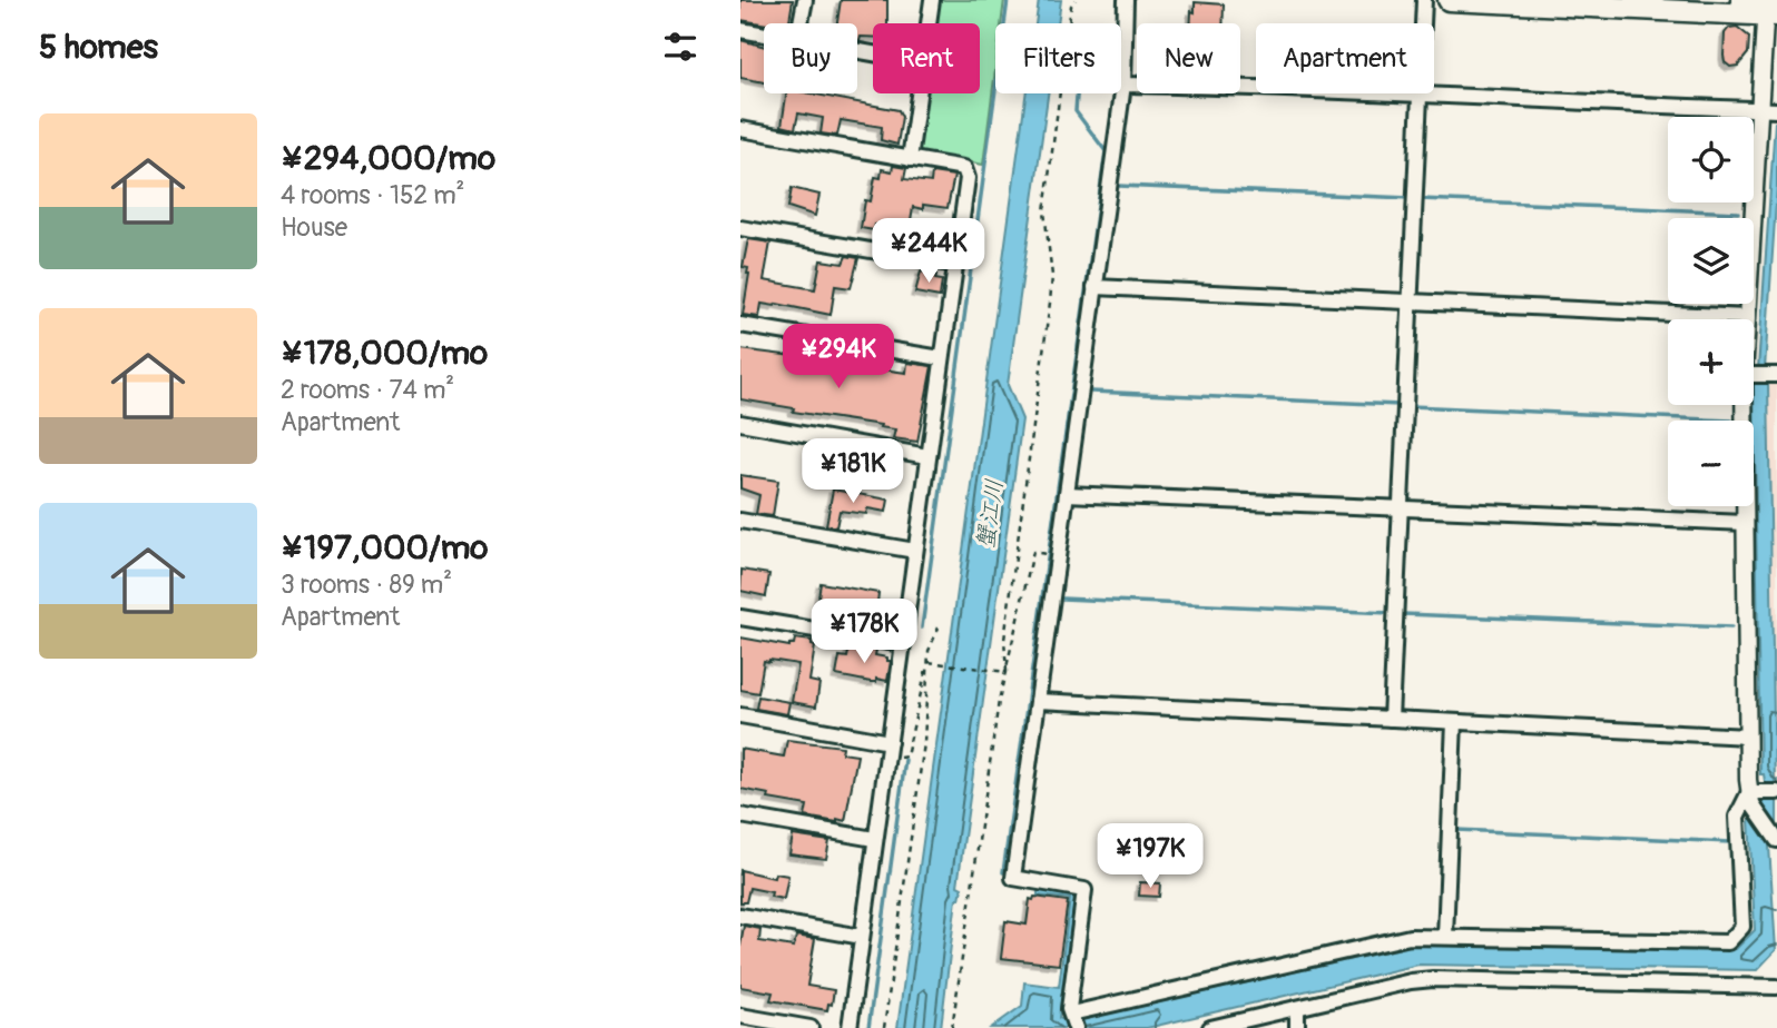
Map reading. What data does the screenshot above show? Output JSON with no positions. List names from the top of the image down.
{
  "water": ["蟹江川"],
  "page": {
    "heading": "5 homes",
    "chip": [
      "Buy",
      "Rent",
      "Filters",
      "New",
      "Apartment"
    ],
    "list": [
      {
        "name": "¥294,000/mo",
        "note": "4 rooms · 152 m² · House"
      },
      {
        "name": "¥178,000/mo",
        "note": "2 rooms · 74 m² · Apartment"
      },
      {
        "name": "¥197,000/mo",
        "note": "3 rooms · 89 m² · Apartment"
      }
    ],
    "map_buttons": ["+", "−"],
    "price": [
      "¥244K",
      "¥294K",
      "¥181K",
      "¥178K",
      "¥197K"
    ]
  }
}
